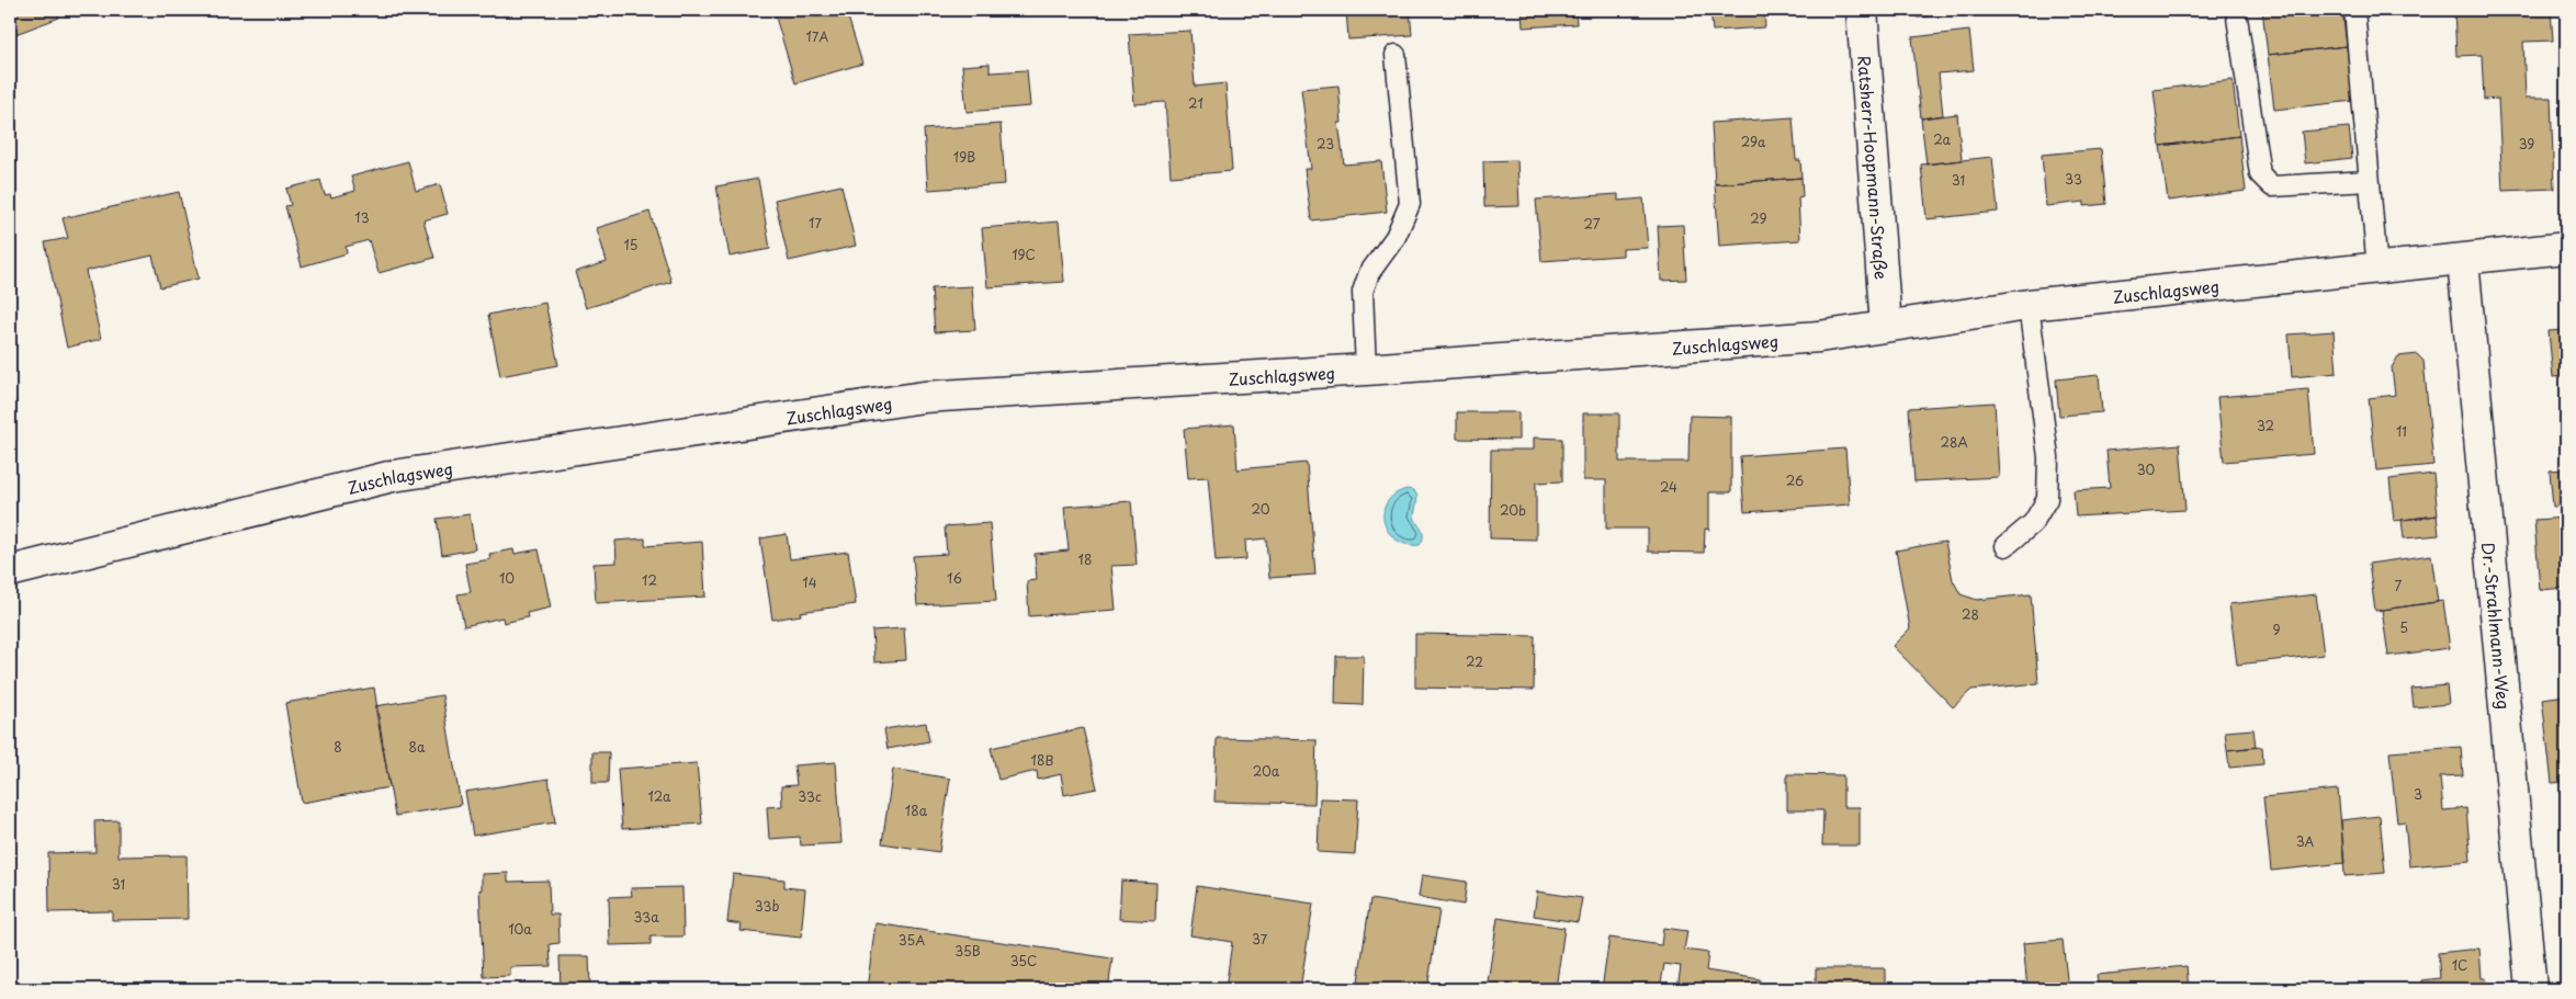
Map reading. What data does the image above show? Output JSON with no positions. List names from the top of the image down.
{
  "streets": {
    "street": ["Ratsherr-Hoopmann-Straße", "Zuschlagsweg", "Dr.-Strahlmann-Weg"]
  },
  "crossings": [
    ["Ratsherr-Hoopmann-Straße", "Zuschlagsweg"],
    ["Zuschlagsweg", "Dr.-Strahlmann-Weg"]
  ],
  "house_numbers": [
    "17A",
    "21",
    "2a",
    "29a",
    "23",
    "39",
    "19B",
    "33",
    "31",
    "13",
    "29",
    "17",
    "27",
    "15",
    "19C",
    "32",
    "11",
    "28A",
    "30",
    "26",
    "24",
    "20",
    "20b",
    "18",
    "10",
    "16",
    "12",
    "14",
    "7",
    "28",
    "5",
    "9",
    "22",
    "8",
    "8a",
    "18B",
    "20a",
    "3",
    "12a",
    "33c",
    "18a",
    "3A",
    "31",
    "33b",
    "33a",
    "10a",
    "37",
    "35A",
    "35B",
    "35C",
    "1C"
  ]
}
